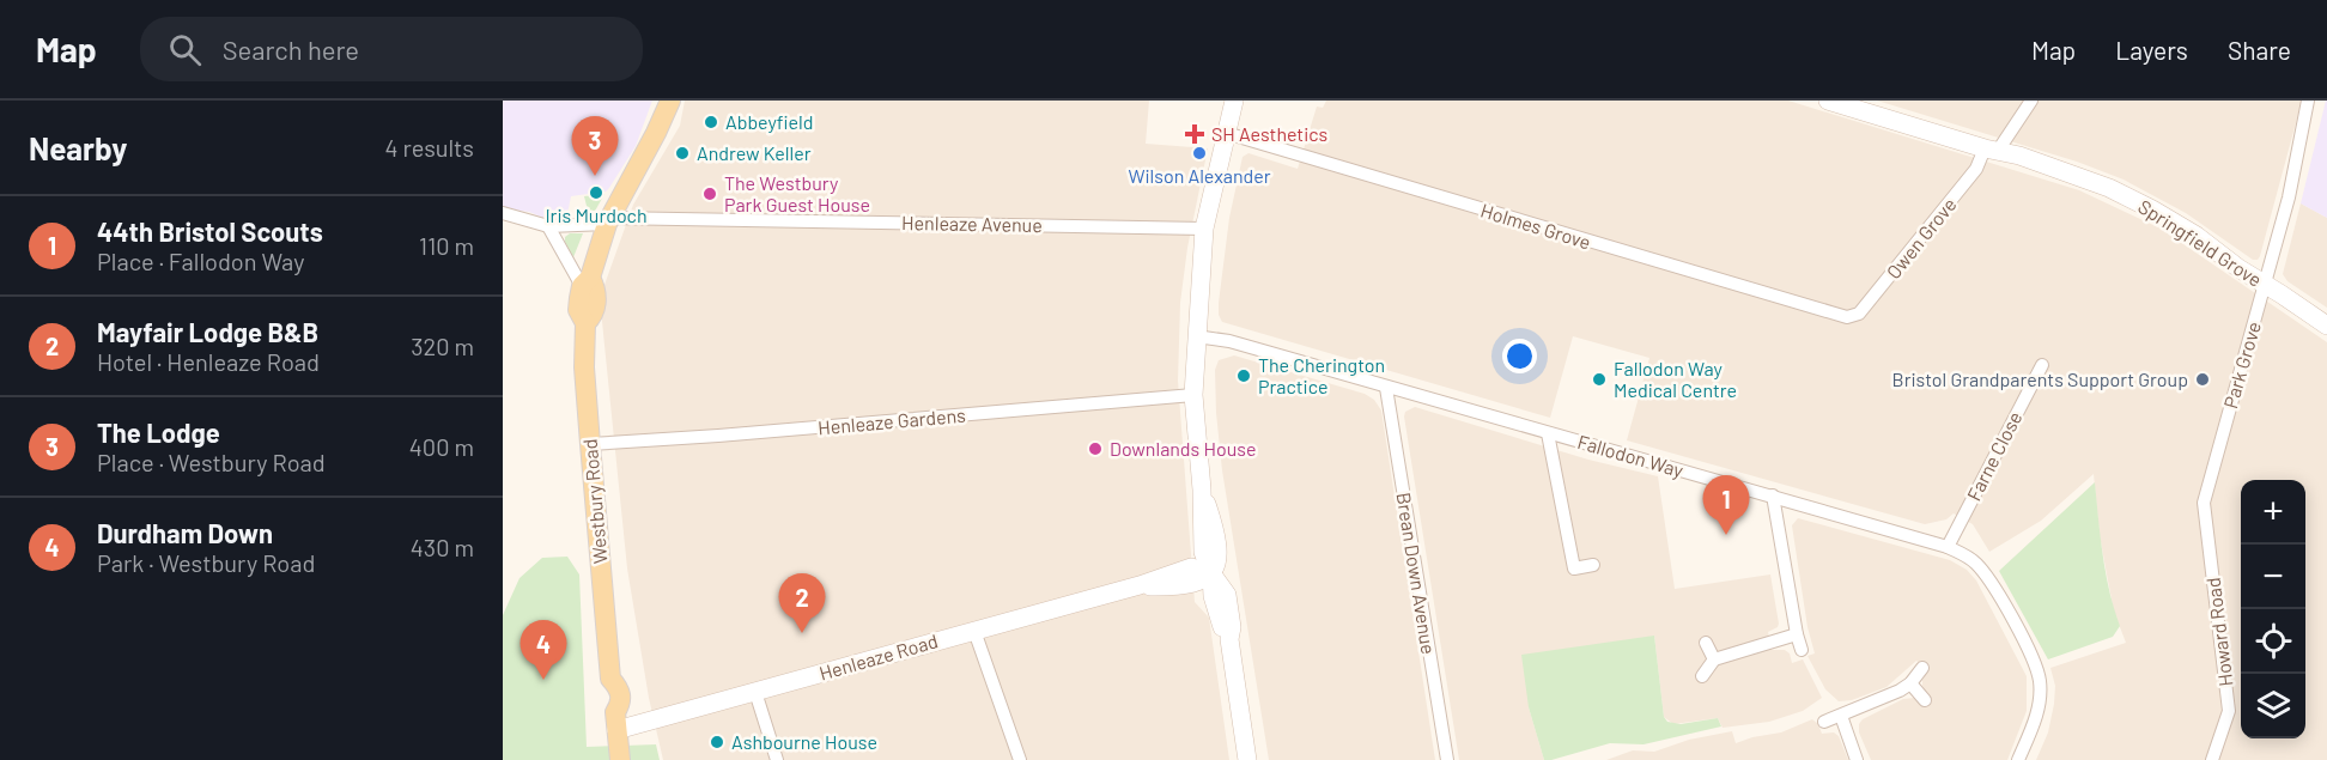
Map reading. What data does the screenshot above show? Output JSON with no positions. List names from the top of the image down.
{
  "streets": {
    "main road": ["Springfield Grove", "Westbury Road", "Henleaze Road"],
    "street": [
      "Henleaze Avenue",
      "Holmes Grove",
      "Owen Grove",
      "Park Grove",
      "Henleaze Gardens",
      "Fallodon Way",
      "Farne Close",
      "Brean Down Avenue",
      "Howard Road"
    ]
  },
  "crossings": [
    ["Henleaze Avenue", "Westbury Road"],
    ["Holmes Grove", "Owen Grove"],
    ["Owen Grove", "Springfield Grove"],
    ["Springfield Grove", "Park Grove"],
    ["Park Grove", "Howard Road"],
    ["Henleaze Gardens", "Westbury Road"],
    ["Fallodon Way", "Farne Close"],
    ["Fallodon Way", "Brean Down Avenue"],
    ["Westbury Road", "Henleaze Road"]
  ],
  "places": {
    "other": [
      "Abbeyfield",
      "Andrew Keller",
      "Wilson Alexander",
      "Iris Murdoch",
      "The Westbury Park Guest House",
      "The Cherington Practice",
      "Fallodon Way Medical Centre",
      "Bristol Grandparents Support Group",
      "Downlands House",
      "Ashbourne House"
    ],
    "health": ["SH Aesthetics"]
  },
  "page": {
    "header": "Map",
    "search": "Search here",
    "nav": ["Map", "Layers", "Share"],
    "heading": ["Nearby", "4 results"],
    "pins": [
      "3",
      "1",
      "2",
      "4"
    ],
    "list": [
      {
        "mark": "1",
        "name": "44th Bristol Scouts",
        "note": "Place · Fallodon Way",
        "value": "110 m"
      },
      {
        "mark": "2",
        "name": "Mayfair Lodge B&B",
        "note": "Hotel · Henleaze Road",
        "value": "320 m"
      },
      {
        "mark": "3",
        "name": "The Lodge",
        "note": "Place · Westbury Road",
        "value": "400 m"
      },
      {
        "mark": "4",
        "name": "Durdham Down",
        "note": "Park · Westbury Road",
        "value": "430 m"
      }
    ],
    "map_buttons": ["+", "−"]
  }
}
